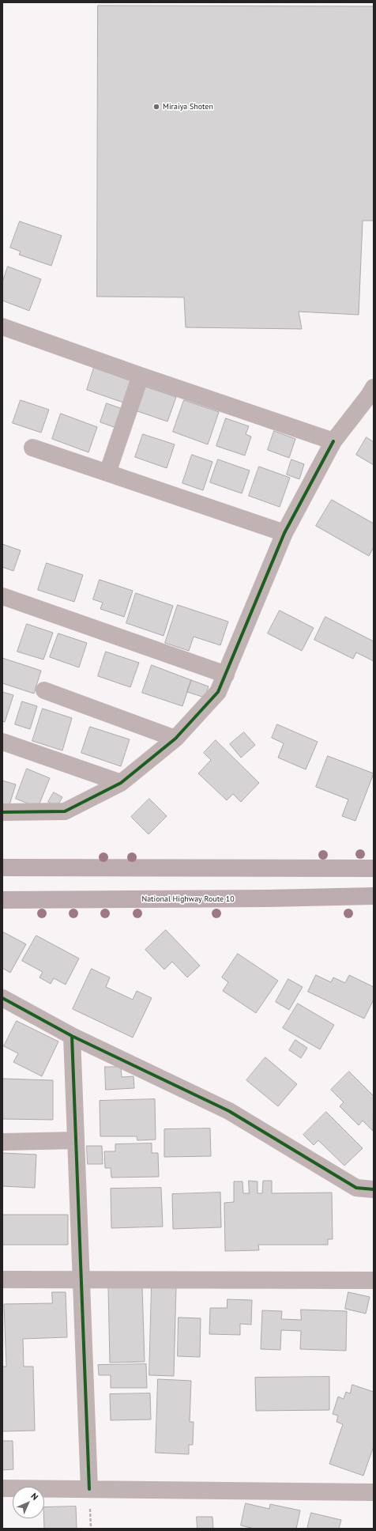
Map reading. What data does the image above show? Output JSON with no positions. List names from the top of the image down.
{
  "streets": {
    "highway": ["National Highway Route 10"]
  },
  "places": ["Miraiya Shoten"],
  "north": "top right"
}
